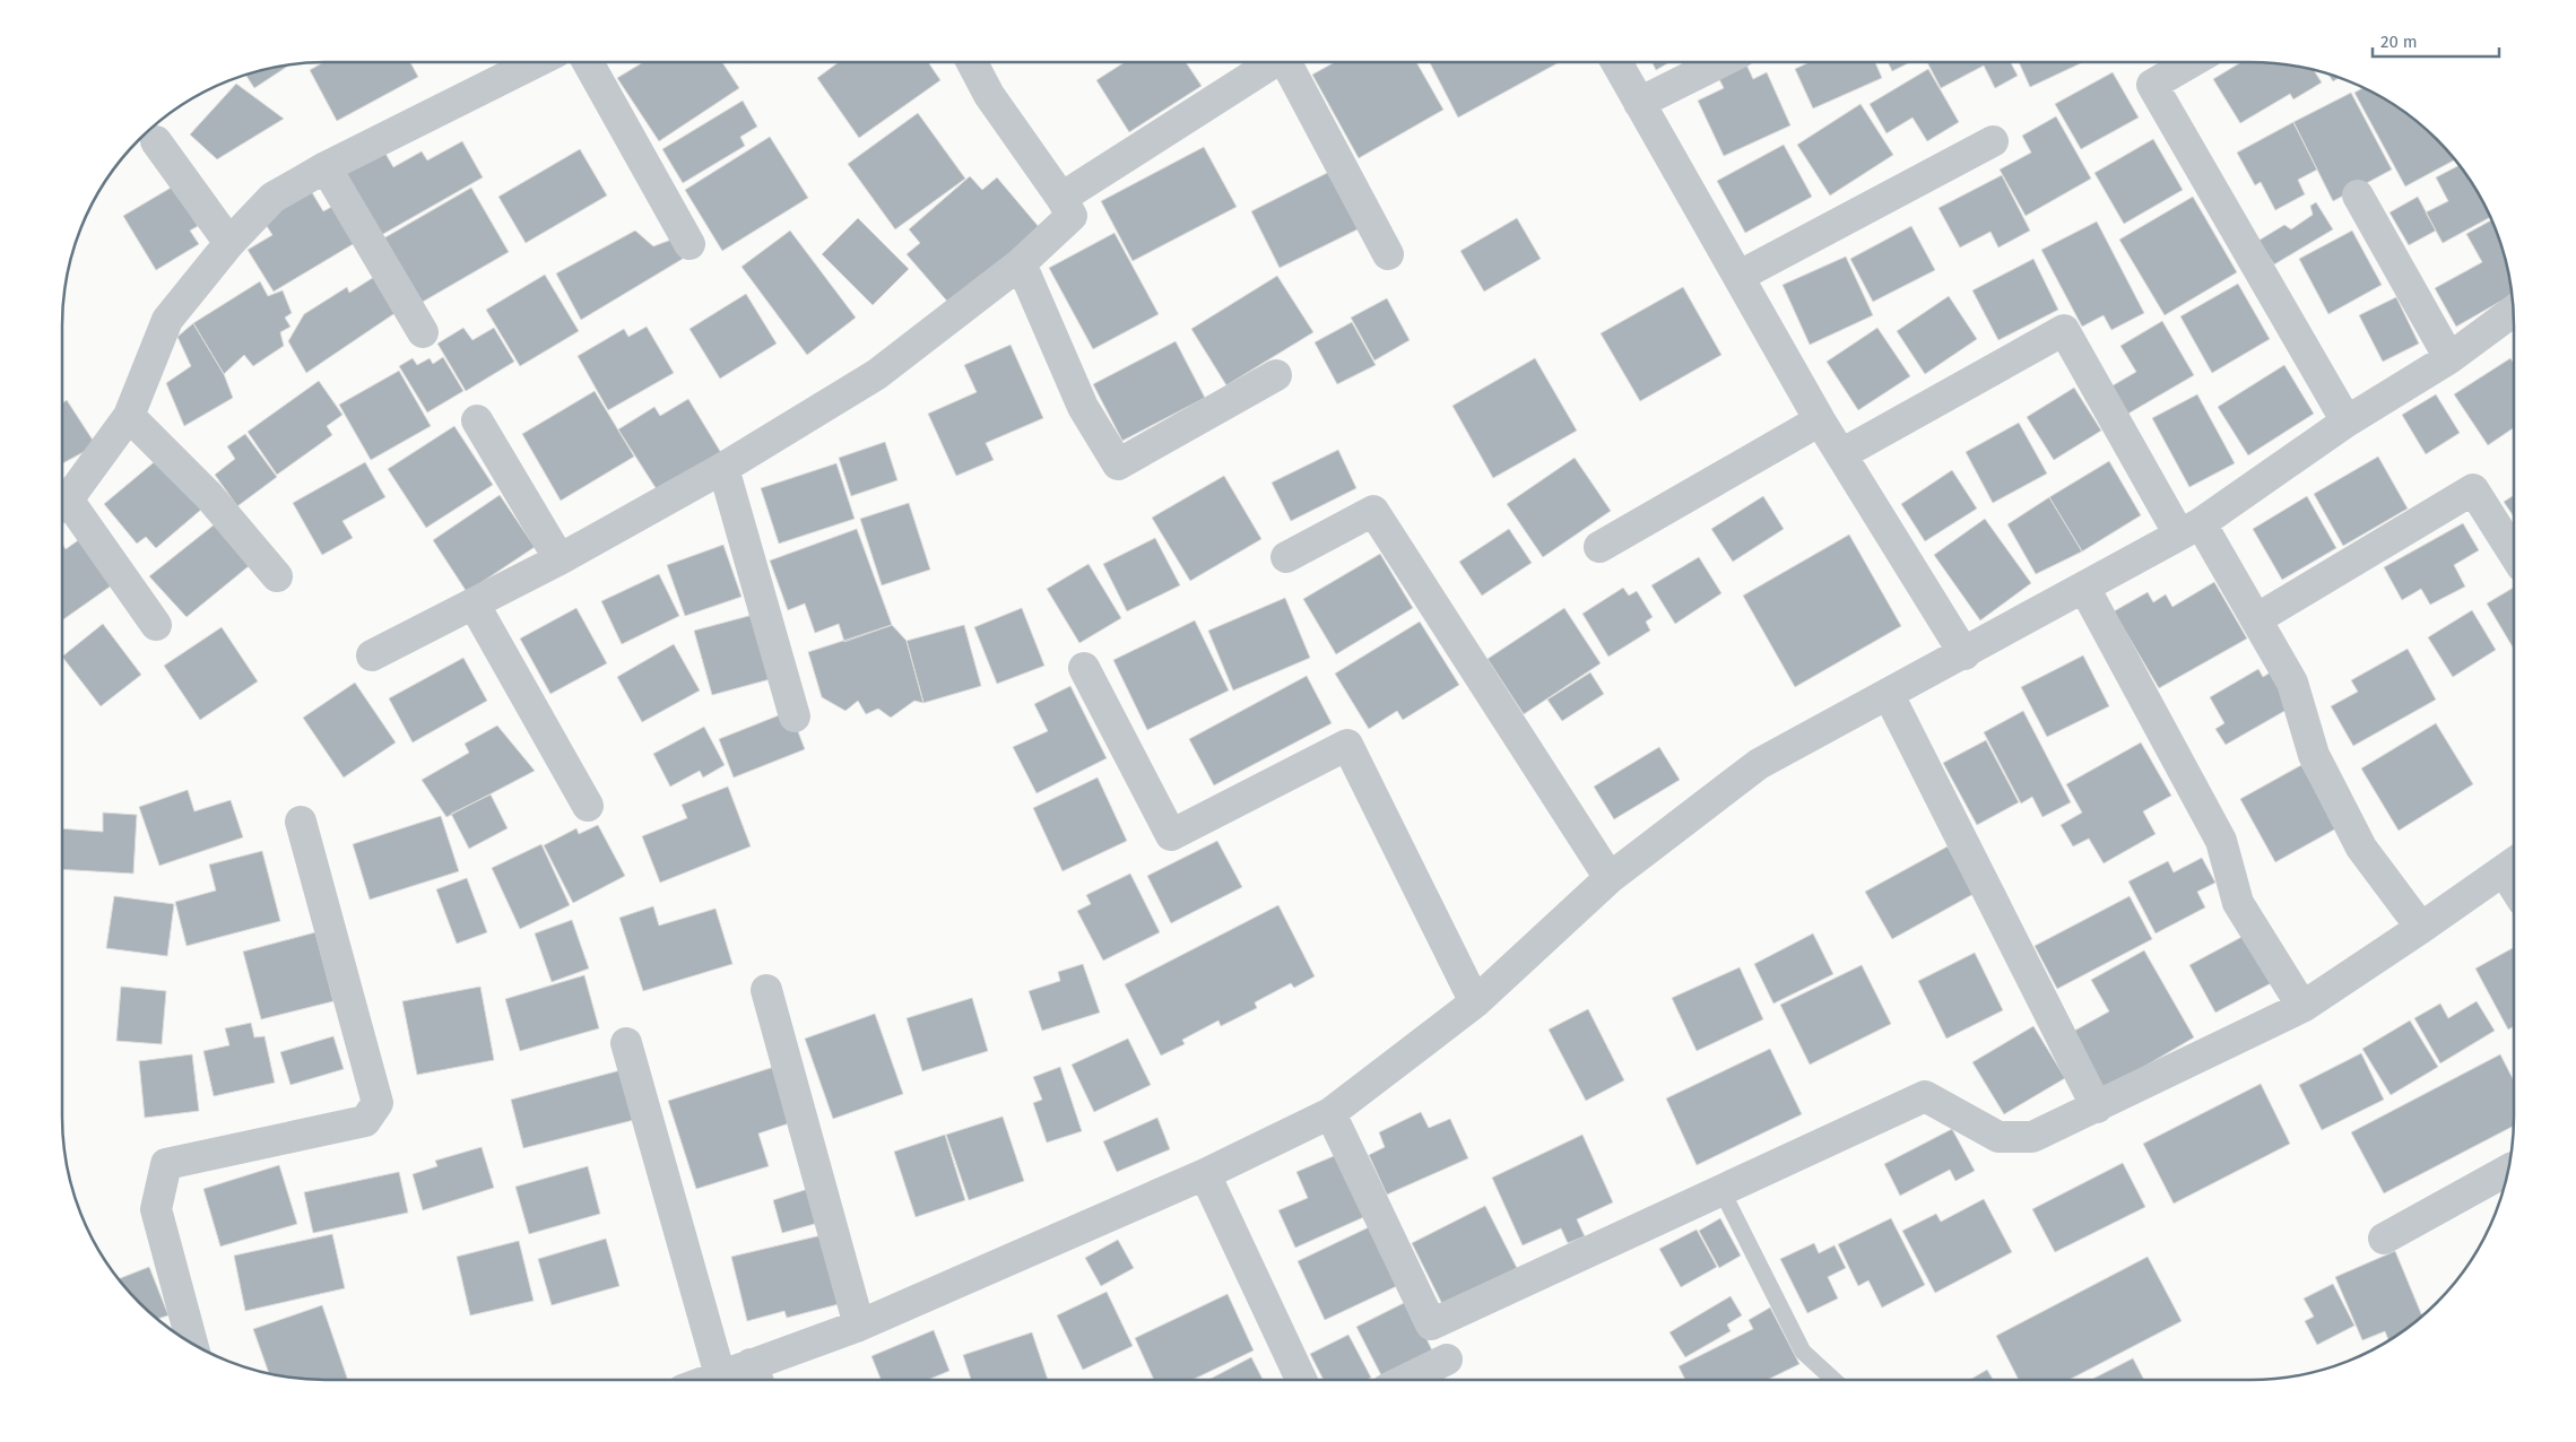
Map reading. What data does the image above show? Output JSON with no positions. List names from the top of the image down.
{
  "scale_bar": "20 m"
}
